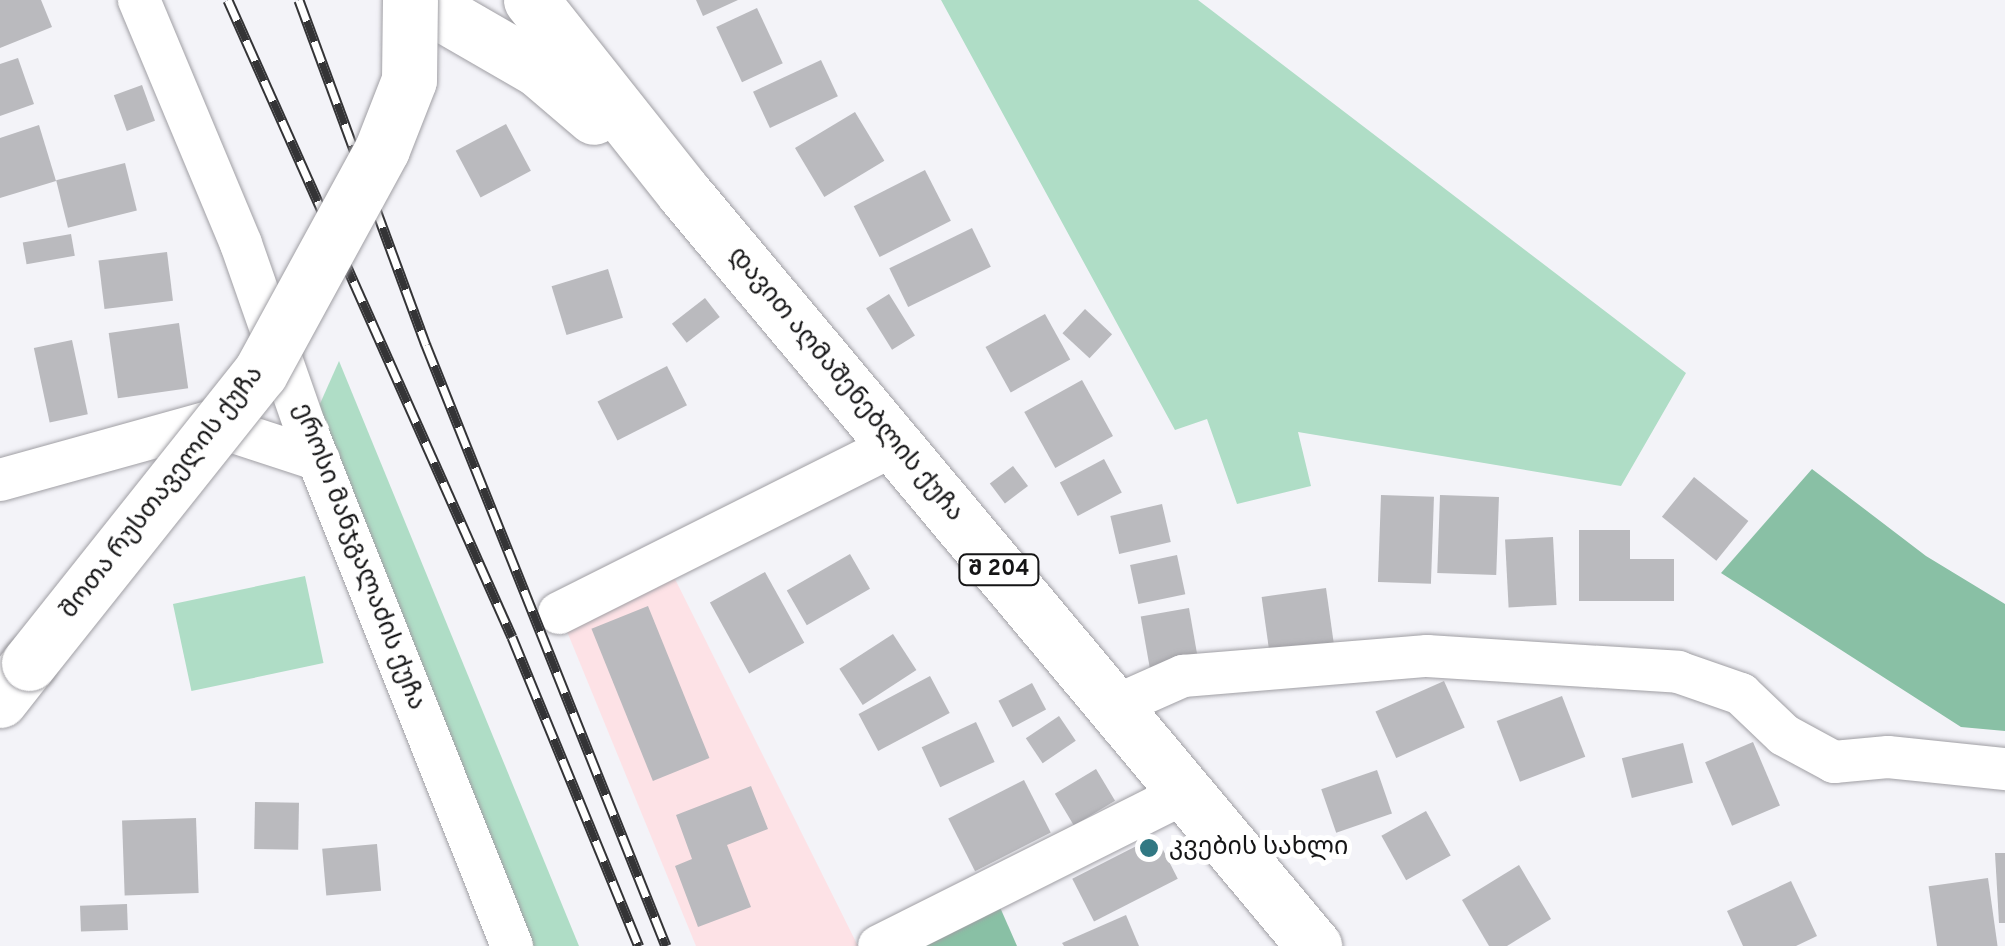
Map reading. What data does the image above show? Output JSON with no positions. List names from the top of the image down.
{
  "streets": {
    "main road": ["დავით აღმაშენებლის ქუჩა", "შოთა რუსთაველის ქუჩა", "შ 204"],
    "street": ["ეროსი მანჯგალაძის ქუჩა"]
  },
  "places": ["კვების სახლი"]
}
